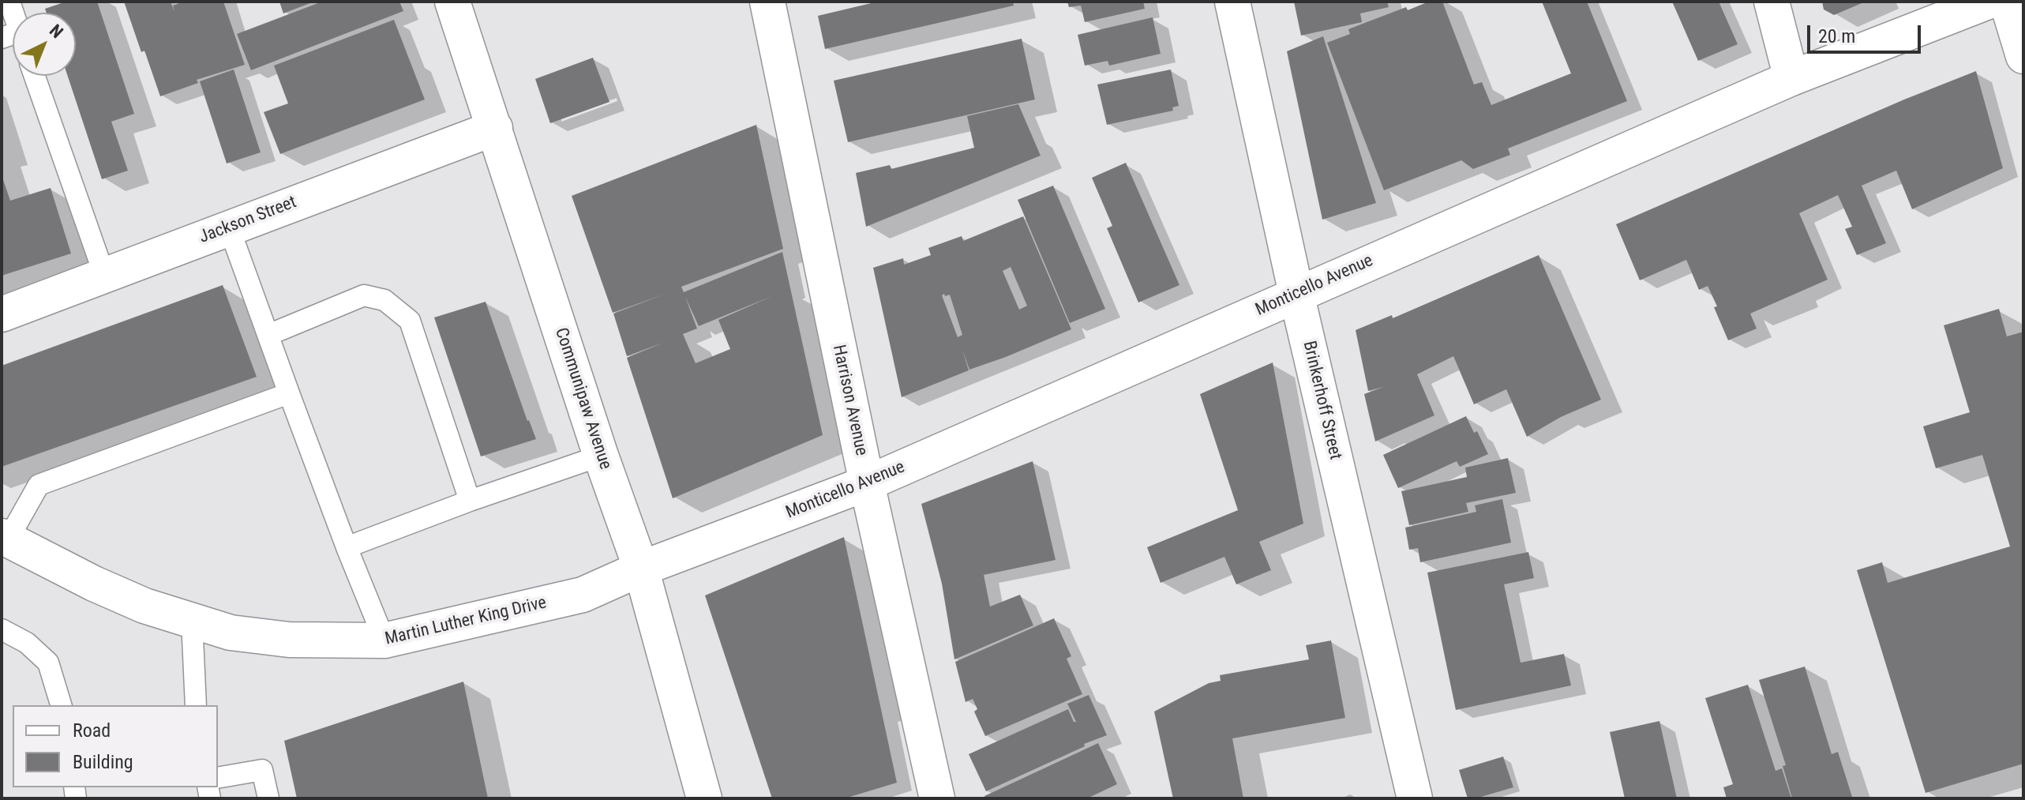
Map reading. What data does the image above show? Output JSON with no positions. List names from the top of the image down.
{
  "streets": {
    "street": [
      "Jackson Street",
      "Monticello Avenue",
      "Communipaw Avenue",
      "Harrison Avenue",
      "Brinkerhoff Street",
      "Martin Luther King Drive"
    ]
  },
  "crossings": [
    ["Jackson Street", "Communipaw Avenue"],
    ["Monticello Avenue", "Communipaw Avenue"],
    ["Monticello Avenue", "Harrison Avenue"],
    ["Monticello Avenue", "Brinkerhoff Street"],
    ["Monticello Avenue", "Martin Luther King Drive"],
    ["Communipaw Avenue", "Martin Luther King Drive"]
  ],
  "legend": ["Road", "Building"],
  "scale_bar": "20 m",
  "north": "top right"
}
